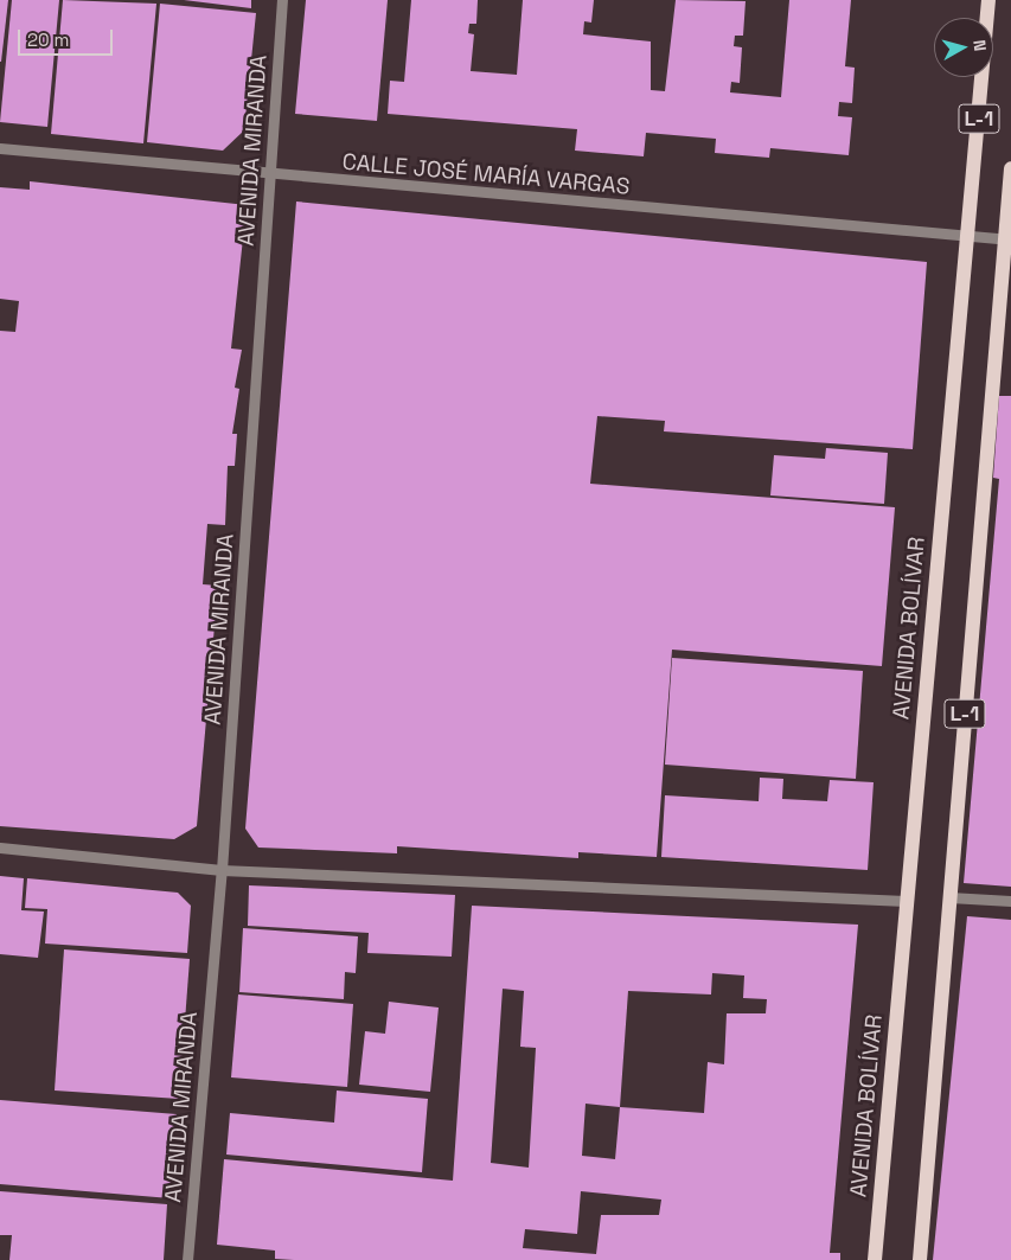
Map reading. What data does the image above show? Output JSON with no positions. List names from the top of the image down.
{
  "streets": {
    "main road": ["L-1", "AVENIDA BOLÍVAR"],
    "street": ["AVENIDA MIRANDA", "CALLE JOSÉ MARÍA VARGAS"]
  },
  "crossings": [
    ["L-1", "CALLE JOSÉ MARÍA VARGAS"],
    ["AVENIDA MIRANDA", "CALLE JOSÉ MARÍA VARGAS"],
    ["CALLE JOSÉ MARÍA VARGAS", "AVENIDA BOLÍVAR"]
  ],
  "scale_bar": "20 m",
  "north": "right"
}
